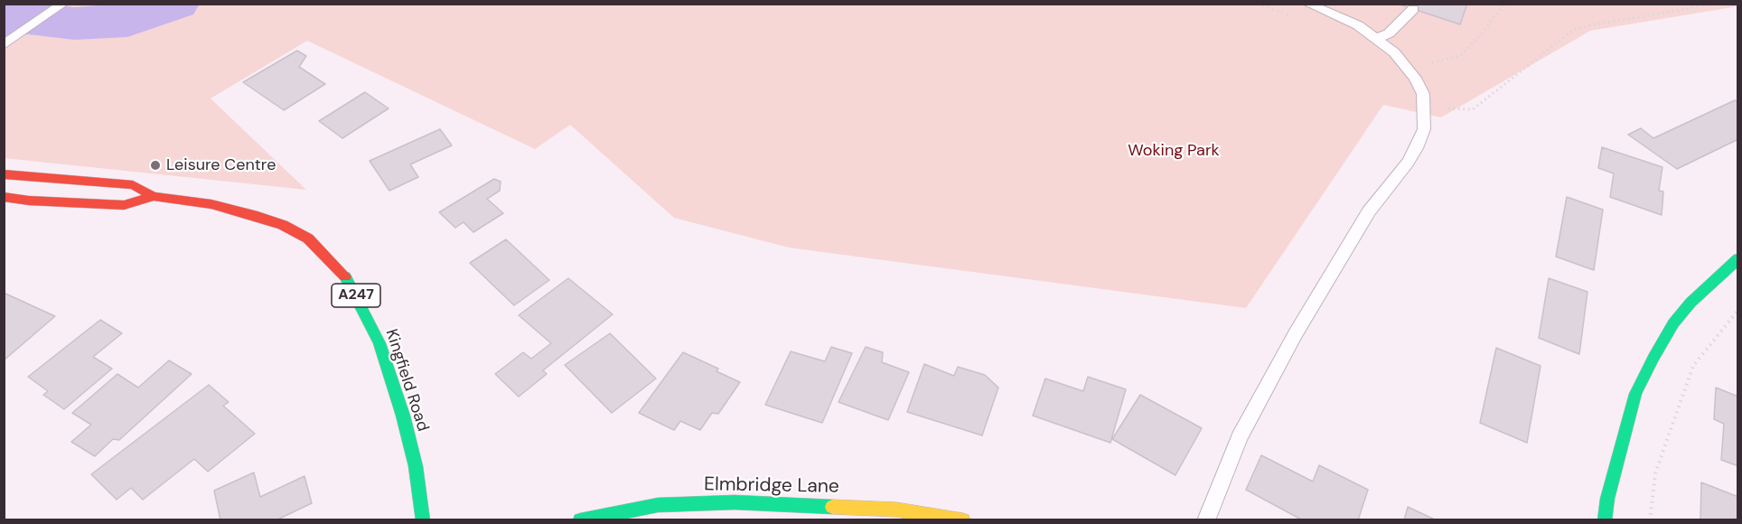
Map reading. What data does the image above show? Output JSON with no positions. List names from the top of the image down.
{
  "streets": {
    "main road": ["A247", "Kingfield Road", "Elmbridge Lane"]
  },
  "parks": ["Woking Park"],
  "places": ["Leisure Centre"]
}
